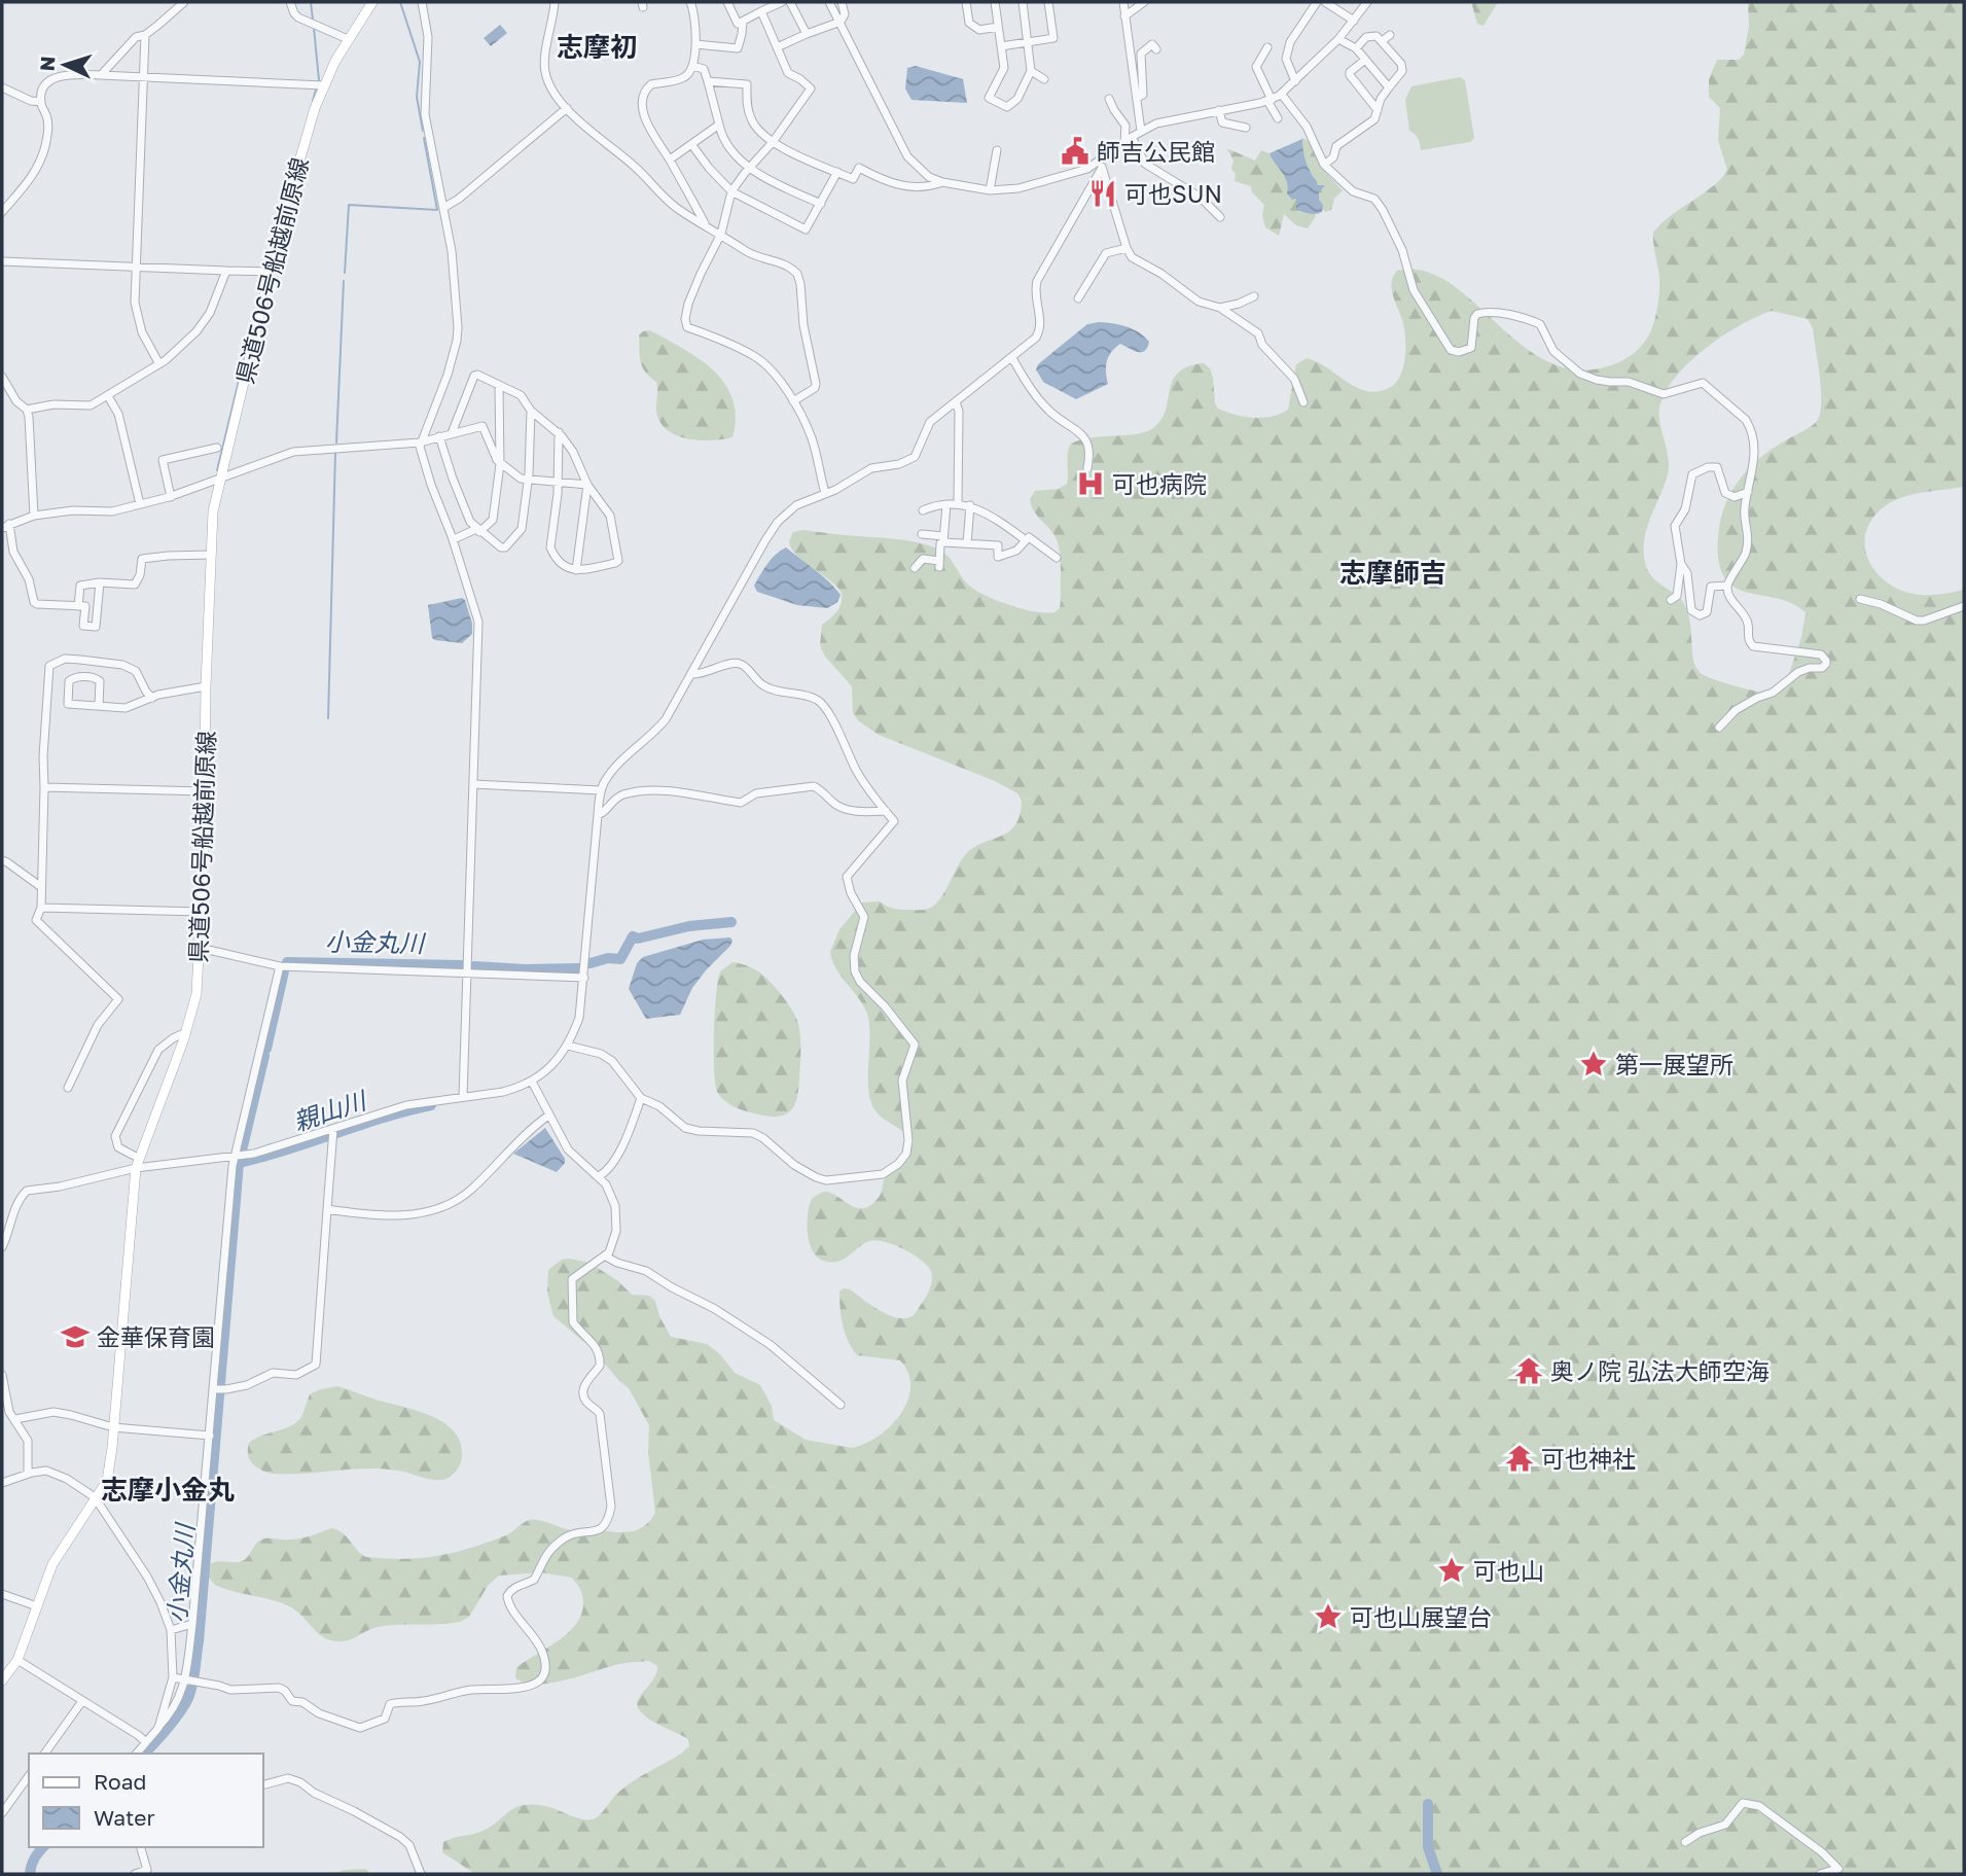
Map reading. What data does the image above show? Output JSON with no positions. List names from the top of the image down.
{
  "streets": {
    "main road": ["県道506号船越前原線"]
  },
  "districts": ["志摩初", "志摩師吉", "志摩小金丸"],
  "water": ["小金丸川", "親山川"],
  "places": {
    "public building": ["師吉公民館"],
    "restaurant": ["可也SUN"],
    "hospital": ["可也病院"],
    "place": ["第一展望所", "可也山", "可也山展望台"],
    "school or university": ["金華保育園"],
    "temple": ["奥ノ院 弘法大師空海", "可也神社"]
  },
  "legend": ["Road", "Water"],
  "north": "left"
}
